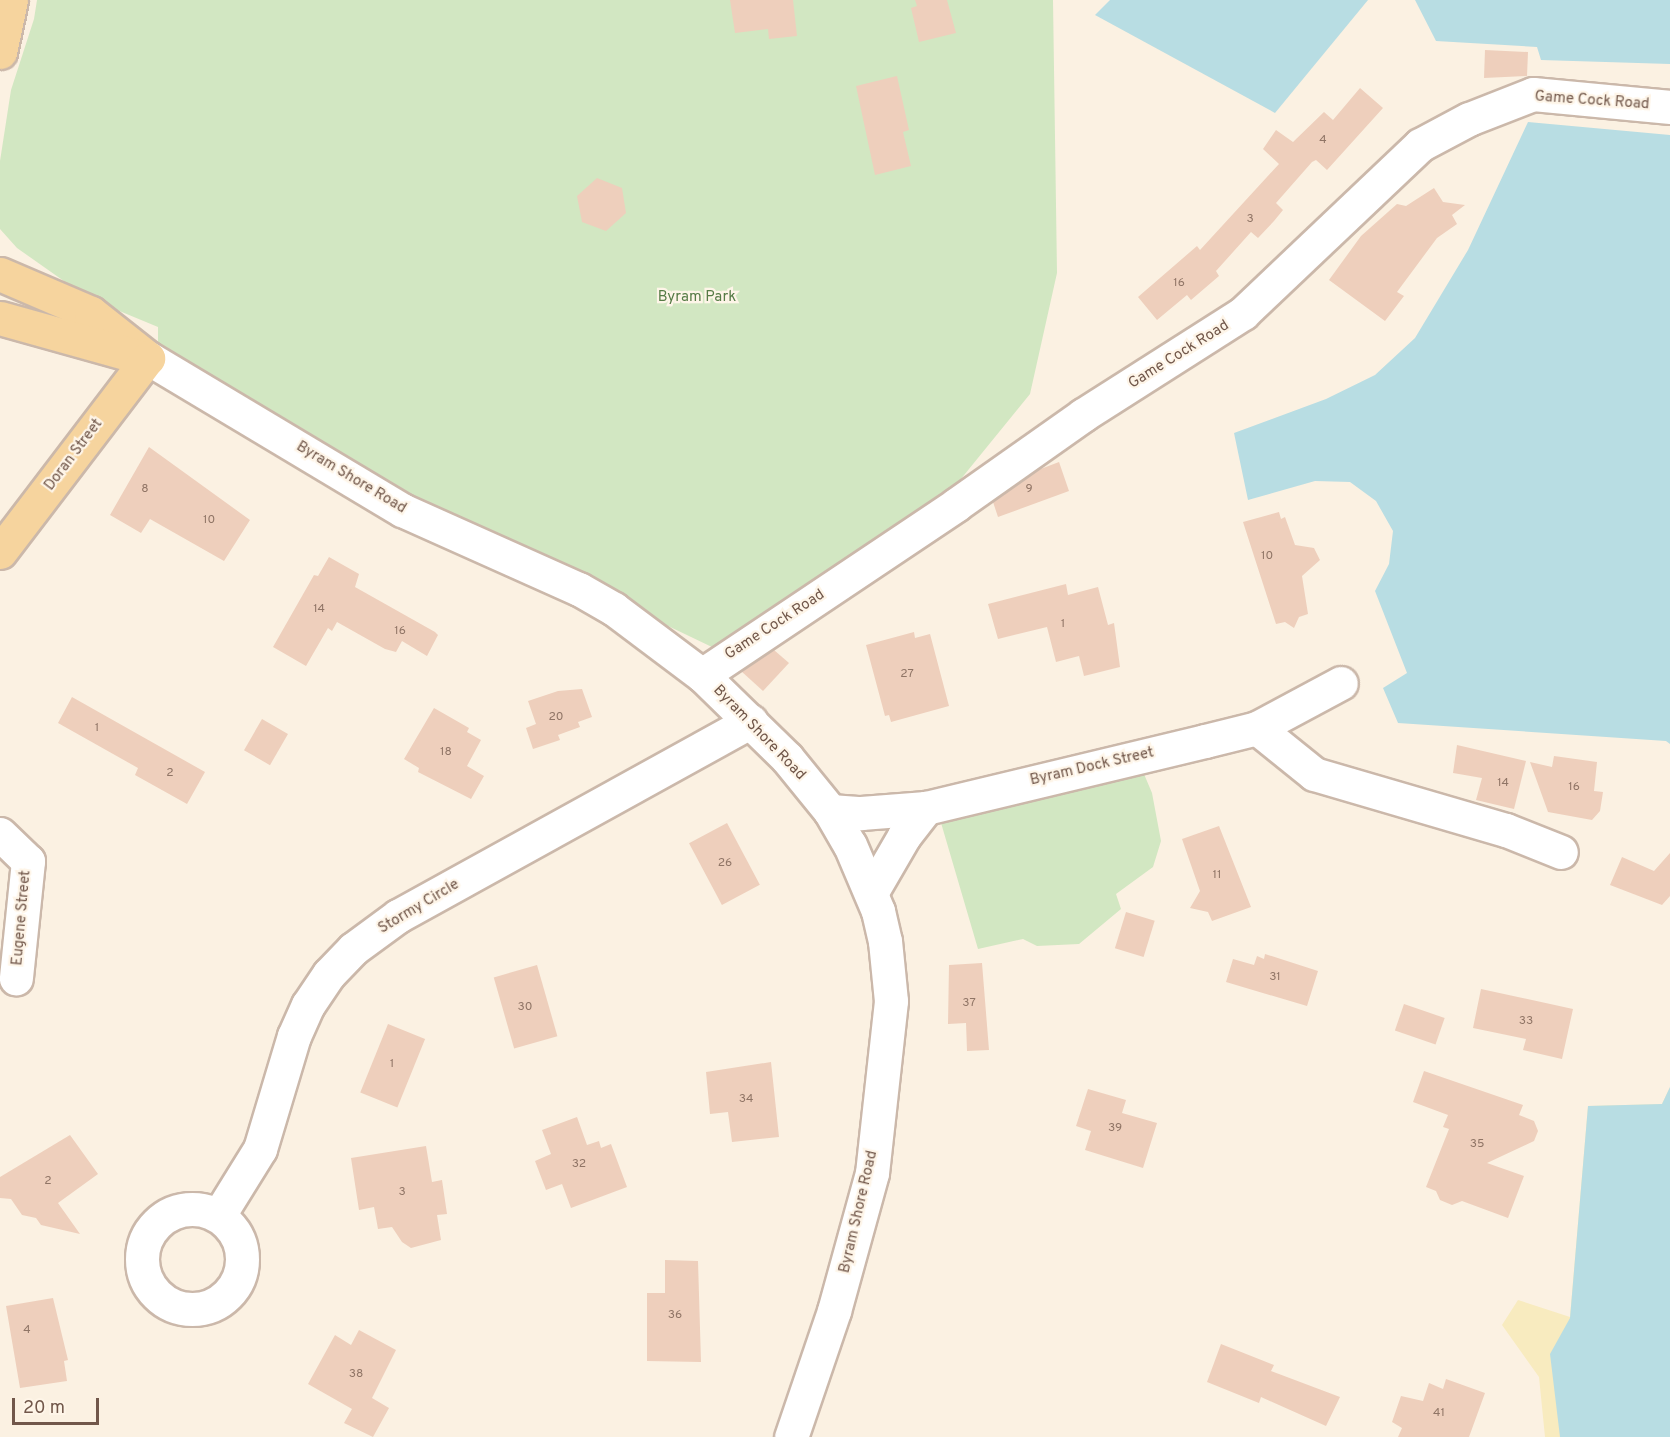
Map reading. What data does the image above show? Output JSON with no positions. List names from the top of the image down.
{
  "streets": {
    "main road": ["Doran Street", "Byram Shore Road"],
    "street": [
      "Game Cock Road",
      "Byram Dock Street",
      "Stormy Circle",
      "Eugene Street"
    ]
  },
  "crossings": [
    ["Game Cock Road", "Byram Shore Road"],
    ["Doran Street", "Byram Shore Road"],
    ["Byram Shore Road", "Byram Dock Street"],
    ["Byram Shore Road", "Stormy Circle"]
  ],
  "parks": ["Byram Park"],
  "house_numbers": [
    "4",
    "3",
    "16",
    "8",
    "9",
    "10",
    "10",
    "14",
    "1",
    "16",
    "27",
    "20",
    "1",
    "18",
    "2",
    "14",
    "16",
    "26",
    "11",
    "31",
    "37",
    "30",
    "33",
    "1",
    "34",
    "39",
    "35",
    "32",
    "2",
    "3",
    "36",
    "4",
    "38",
    "41"
  ],
  "scale_bar": "20 m"
}
